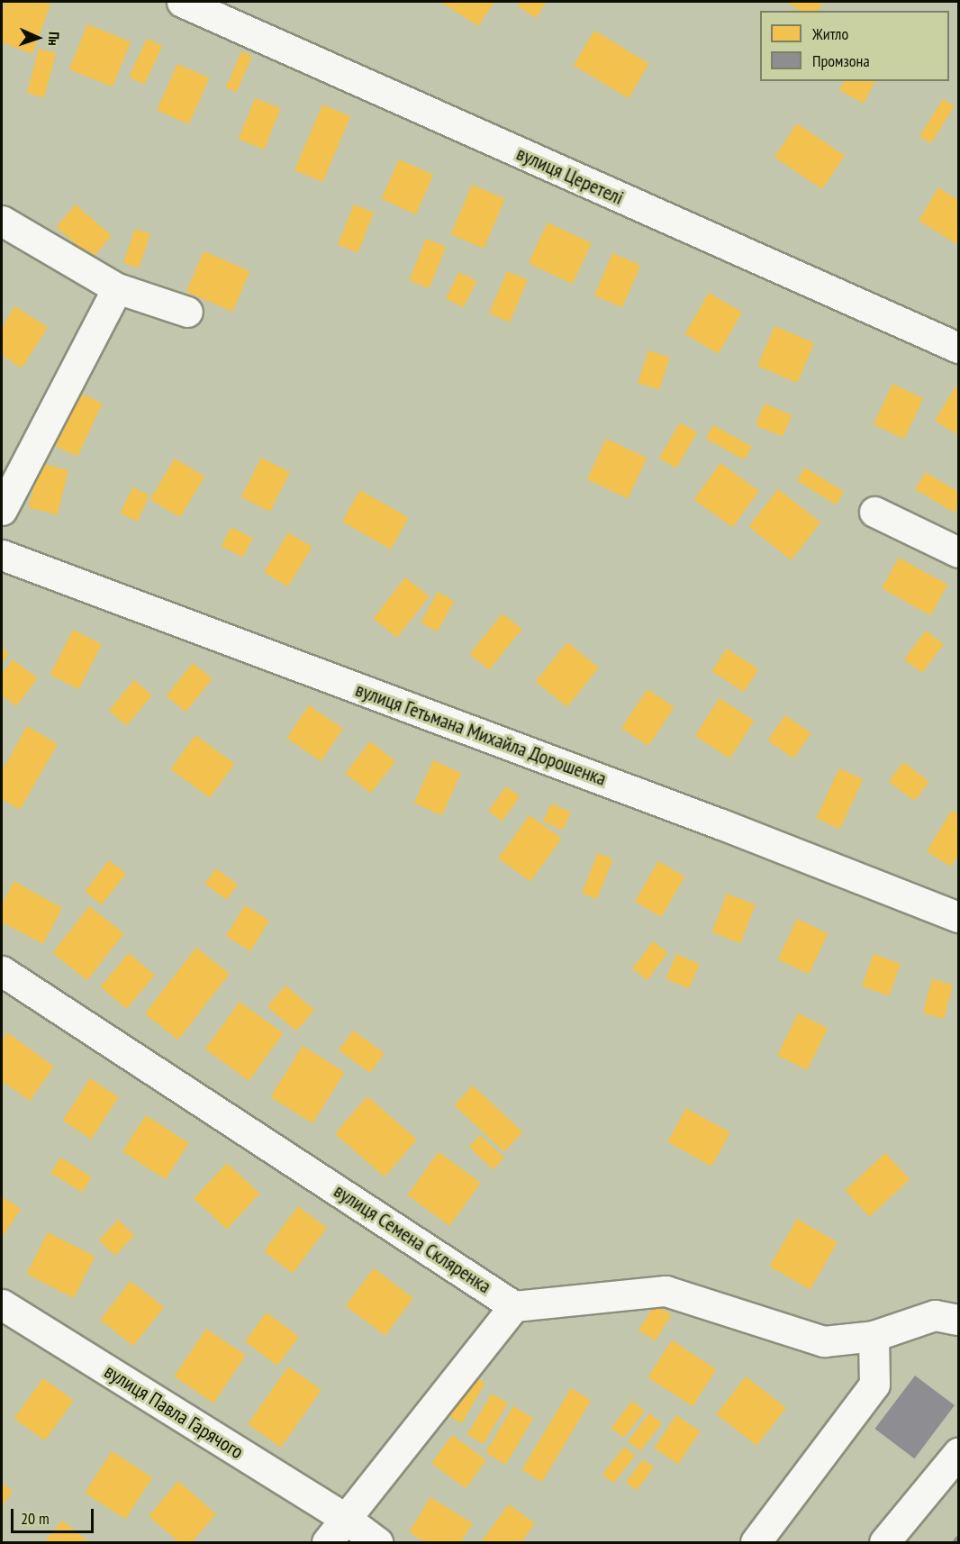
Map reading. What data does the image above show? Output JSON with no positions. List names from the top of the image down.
{
  "streets": {
    "street": [
      "вулиця Церетелі",
      "вулиця Гетьмана Михайла Дорошенка",
      "вулиця Семена Скляренка",
      "вулиця Павла Гарячого"
    ]
  },
  "legend": ["Житло", "Промзона"],
  "scale_bar": "20 m",
  "north": "right"
}
